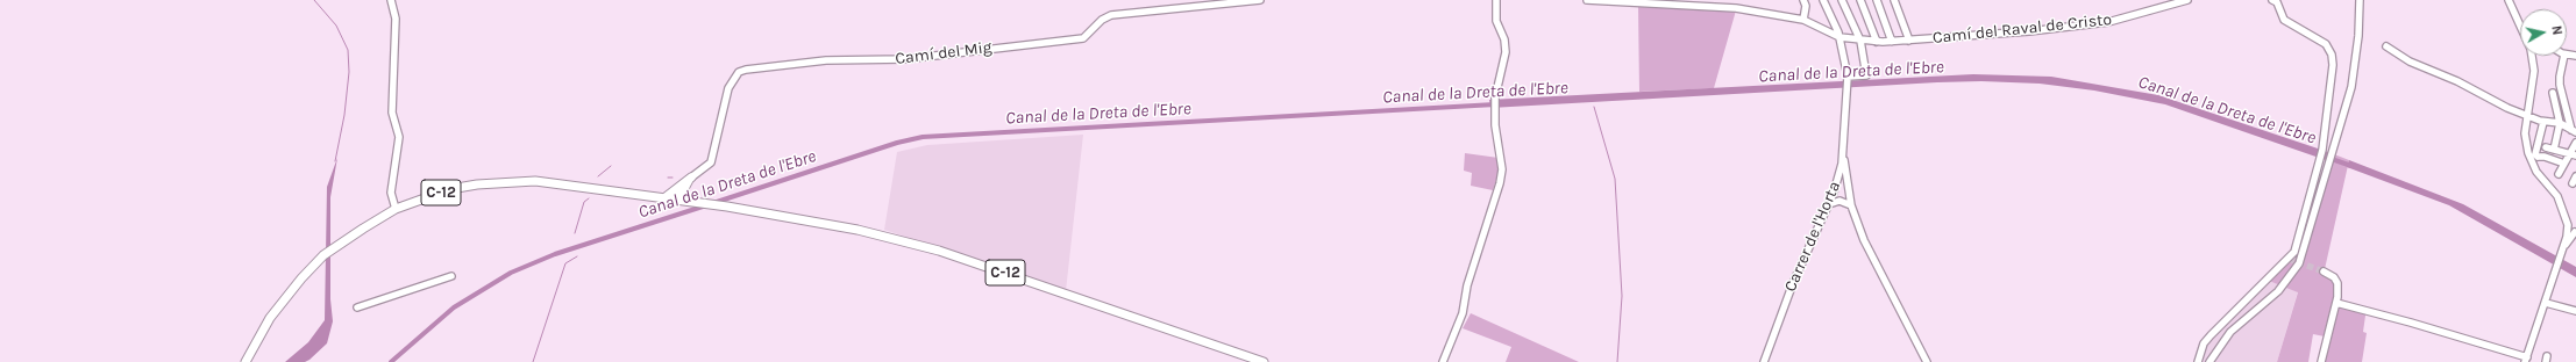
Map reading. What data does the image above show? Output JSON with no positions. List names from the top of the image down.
{
  "streets": {
    "main road": ["C-12"],
    "street": ["Camí del Raval de Cristo", "Camí del Mig", "Carrer de l'Horta"]
  },
  "crossings": [
    ["Camí del Raval de Cristo", "Carrer de l'Horta"]
  ],
  "water": ["Canal de la Dreta de l'Ebre"],
  "north": "right"
}
